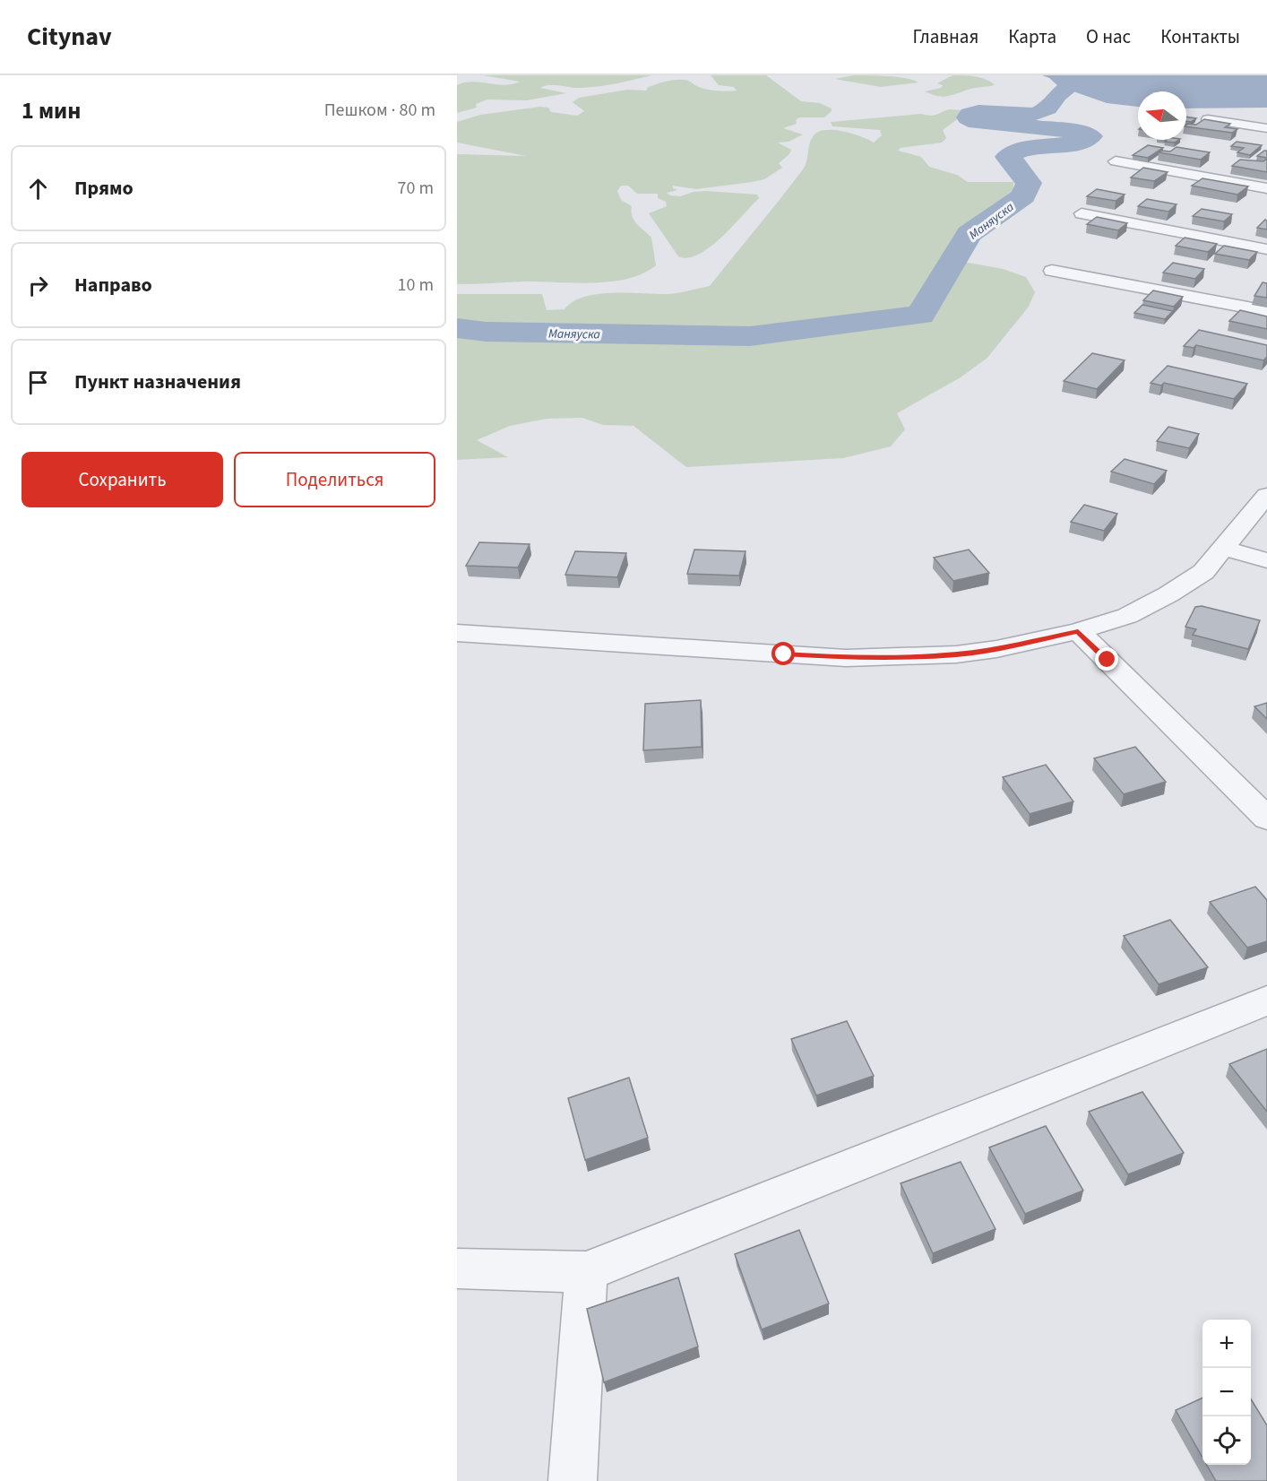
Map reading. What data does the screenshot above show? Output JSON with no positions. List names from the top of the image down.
{
  "water": ["Маняуска"],
  "north": "left",
  "page": {
    "header": "Citynav",
    "nav": [
      "Главная",
      "Карта",
      "О нас",
      "Контакты"
    ],
    "heading": ["1 мин", "Пешком · 80 m"],
    "list": [
      ["Прямо", "70 m"],
      ["Направо", "10 m"],
      "Пункт назначения"
    ],
    "buttons": ["Сохранить", "Поделиться"],
    "map_buttons": ["+", "−"]
  }
}
